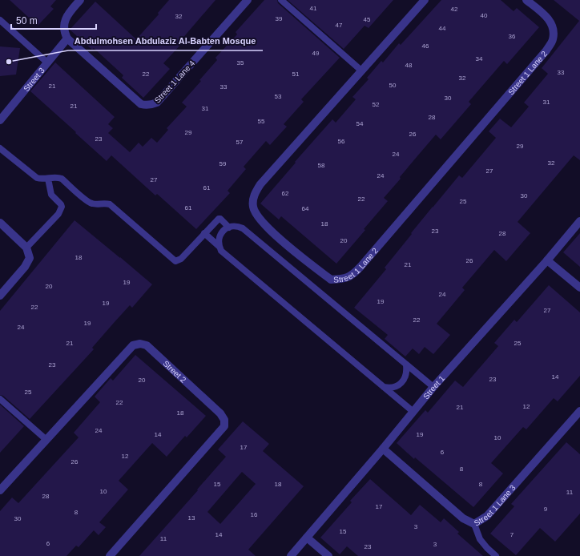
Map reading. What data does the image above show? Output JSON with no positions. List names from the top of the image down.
{
  "streets": {
    "street": [
      "Street 1 Lane 2",
      "Street 3",
      "Street 1 Lane 4",
      "Street 2",
      "Street 1",
      "Street 1 Lane 3"
    ]
  },
  "crossings": [
    ["Street 3", "Street 1 Lane 4"],
    ["Street 1", "Street 1 Lane 3"]
  ],
  "places": ["Abdulmohsen Abdulaziz Al-Babten Mosque"],
  "house_numbers": [
    "41",
    "42",
    "40",
    "32",
    "39",
    "45",
    "47",
    "44",
    "36",
    "46",
    "49",
    "34",
    "35",
    "48",
    "33",
    "22",
    "51",
    "32",
    "50",
    "21",
    "33",
    "53",
    "30",
    "31",
    "52",
    "21",
    "31",
    "28",
    "55",
    "54",
    "29",
    "26",
    "23",
    "56",
    "57",
    "29",
    "24",
    "32",
    "59",
    "58",
    "27",
    "24",
    "27",
    "61",
    "62",
    "30",
    "22",
    "25",
    "61",
    "64",
    "18",
    "23",
    "28",
    "20",
    "18",
    "26",
    "21",
    "19",
    "20",
    "24",
    "19",
    "19",
    "22",
    "27",
    "22",
    "19",
    "24",
    "21",
    "25",
    "23",
    "14",
    "23",
    "20",
    "25",
    "22",
    "12",
    "21",
    "18",
    "24",
    "14",
    "19",
    "10",
    "17",
    "6",
    "12",
    "26",
    "8",
    "15",
    "18",
    "8",
    "10",
    "11",
    "28",
    "17",
    "9",
    "8",
    "16",
    "13",
    "30",
    "3",
    "15",
    "14",
    "7",
    "11",
    "6",
    "3",
    "23"
  ],
  "scale_bar": "50 m"
}
